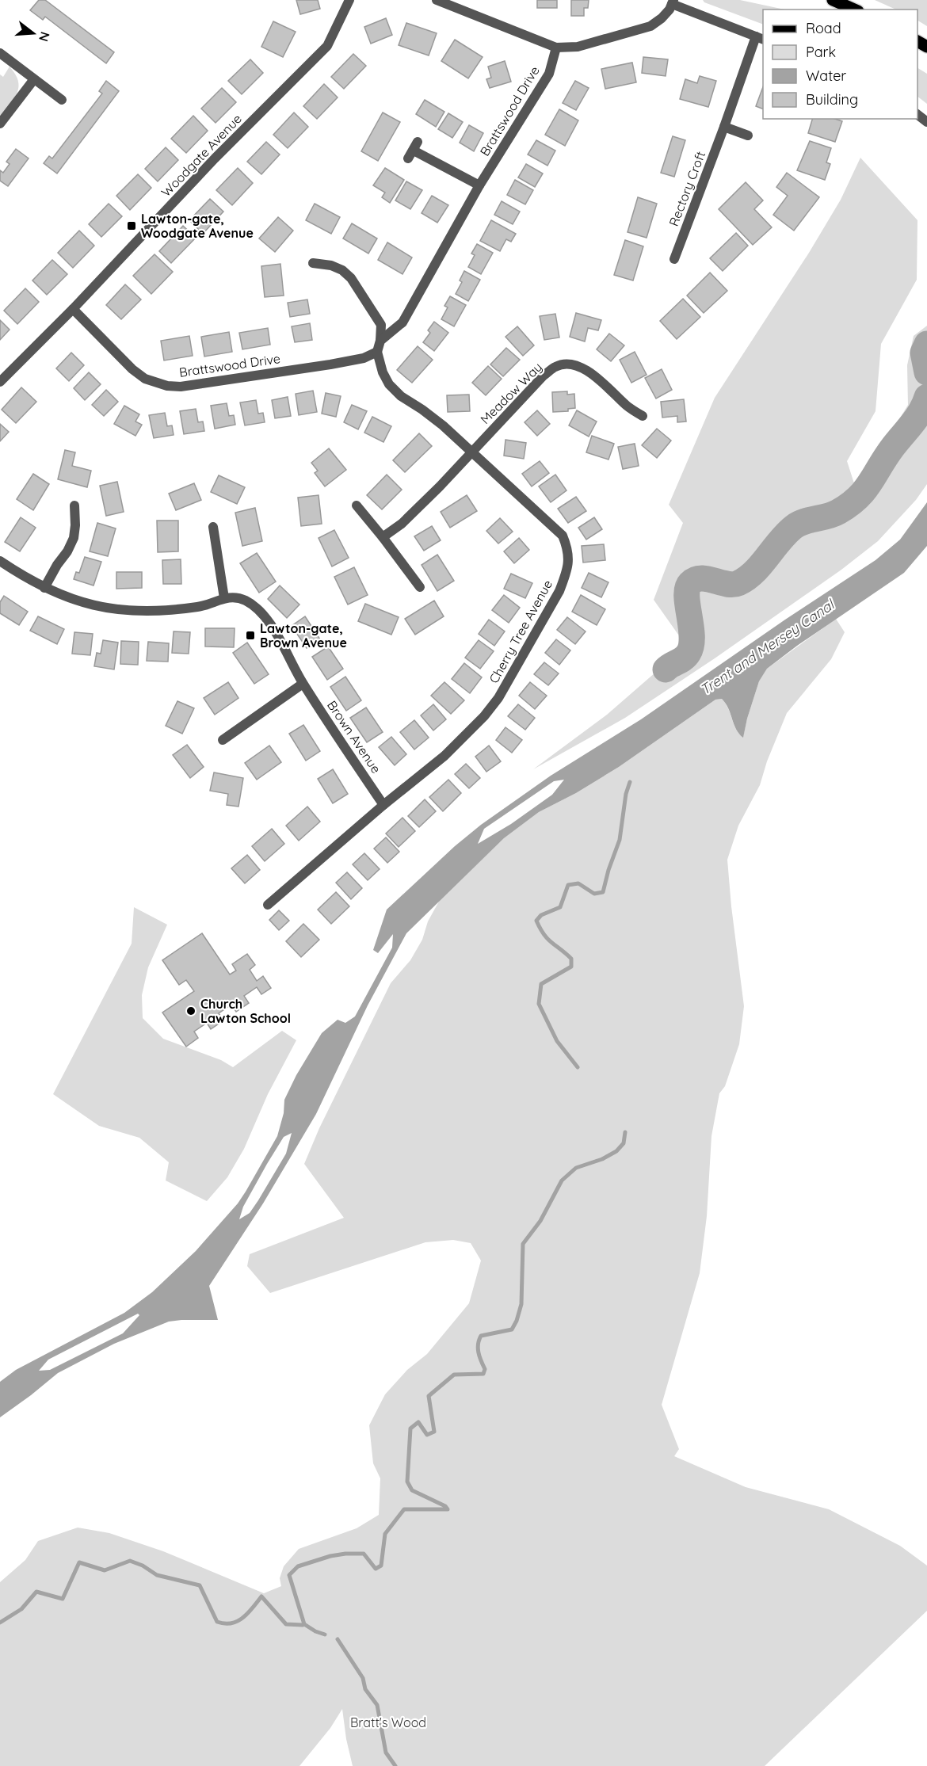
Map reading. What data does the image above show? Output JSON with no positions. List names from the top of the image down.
{
  "streets": {
    "street": [
      "Brattswood Drive",
      "Woodgate Avenue",
      "Rectory Croft",
      "Meadow Way",
      "Cherry Tree Avenue",
      "Brown Avenue"
    ]
  },
  "crossings": [
    ["Brattswood Drive", "Woodgate Avenue"],
    ["Brattswood Drive", "Cherry Tree Avenue"],
    ["Meadow Way", "Cherry Tree Avenue"],
    ["Cherry Tree Avenue", "Brown Avenue"]
  ],
  "water": ["Trent and Mersey Canal"],
  "parks": ["Bratt's Wood"],
  "places": {
    "transit": ["Lawton-gate, Woodgate Avenue", "Lawton-gate, Brown Avenue"],
    "other": ["Church Lawton School"]
  },
  "legend": [
    "Road",
    "Park",
    "Water",
    "Building"
  ],
  "north": "right"
}
